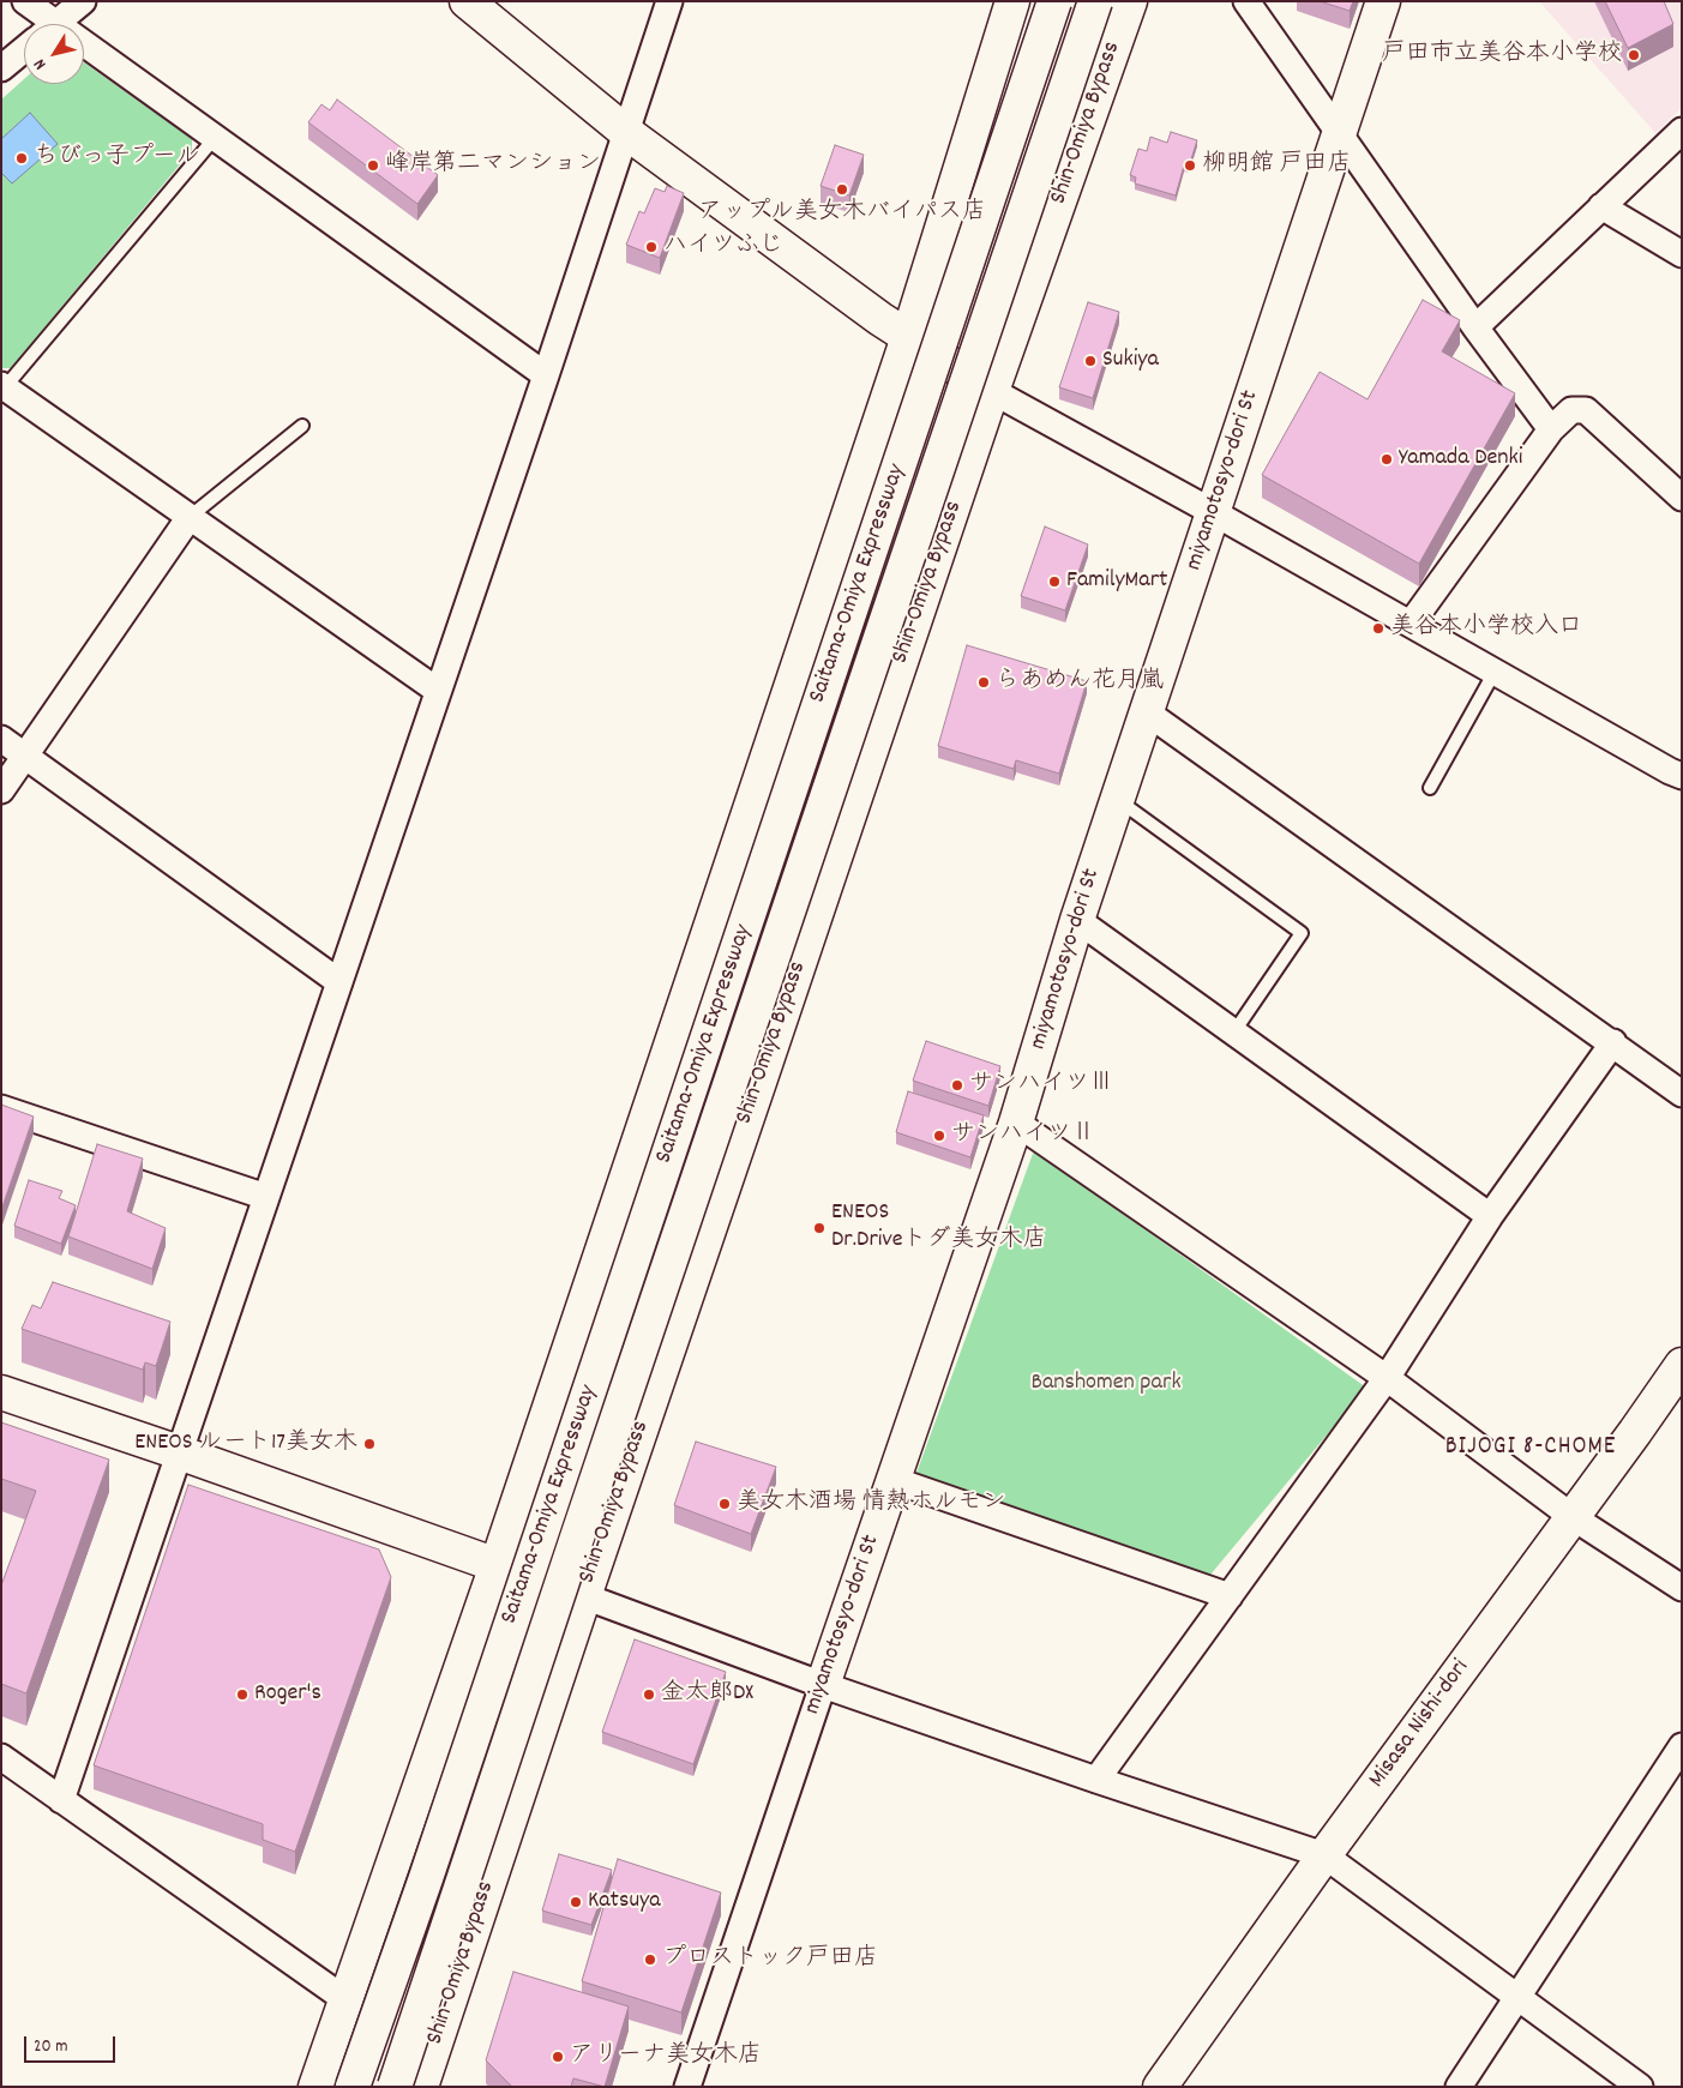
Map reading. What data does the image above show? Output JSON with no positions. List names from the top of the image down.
{
  "streets": {
    "main road": [
      "Shin-Omiya Bypass",
      "miyamotosyo-dori St",
      "Saitama-Omiya Expressway",
      "Misasa Nishi-dori"
    ]
  },
  "crossings": [
    ["Shin-Omiya Bypass", "Saitama-Omiya Expressway"]
  ],
  "districts": ["BIJOGI 8-CHOME"],
  "parks": ["Banshomen park"],
  "places": [
    "戸田市立美谷本小学校",
    "ちびっ子プール",
    "峰岸第二マンション",
    "柳明館 戸田店",
    "アップル美女木バイパス店",
    "ハイツふじ",
    "Sukiya",
    "Yamada Denki",
    "FamilyMart",
    "美谷本小学校入口",
    "らあめん花月嵐",
    "サンハイツⅢ",
    "サンハイツⅡ",
    "ENEOS Dr.Driveトダ美女木店",
    "ENEOS ルート17美女木",
    "美女木酒場 情熱ホルモン",
    "Roger's",
    "金太郎DX",
    "Katsuya",
    "プロストック戸田店",
    "アリーナ美女木店"
  ],
  "scale_bar": "20 m",
  "north": "bottom left"
}
